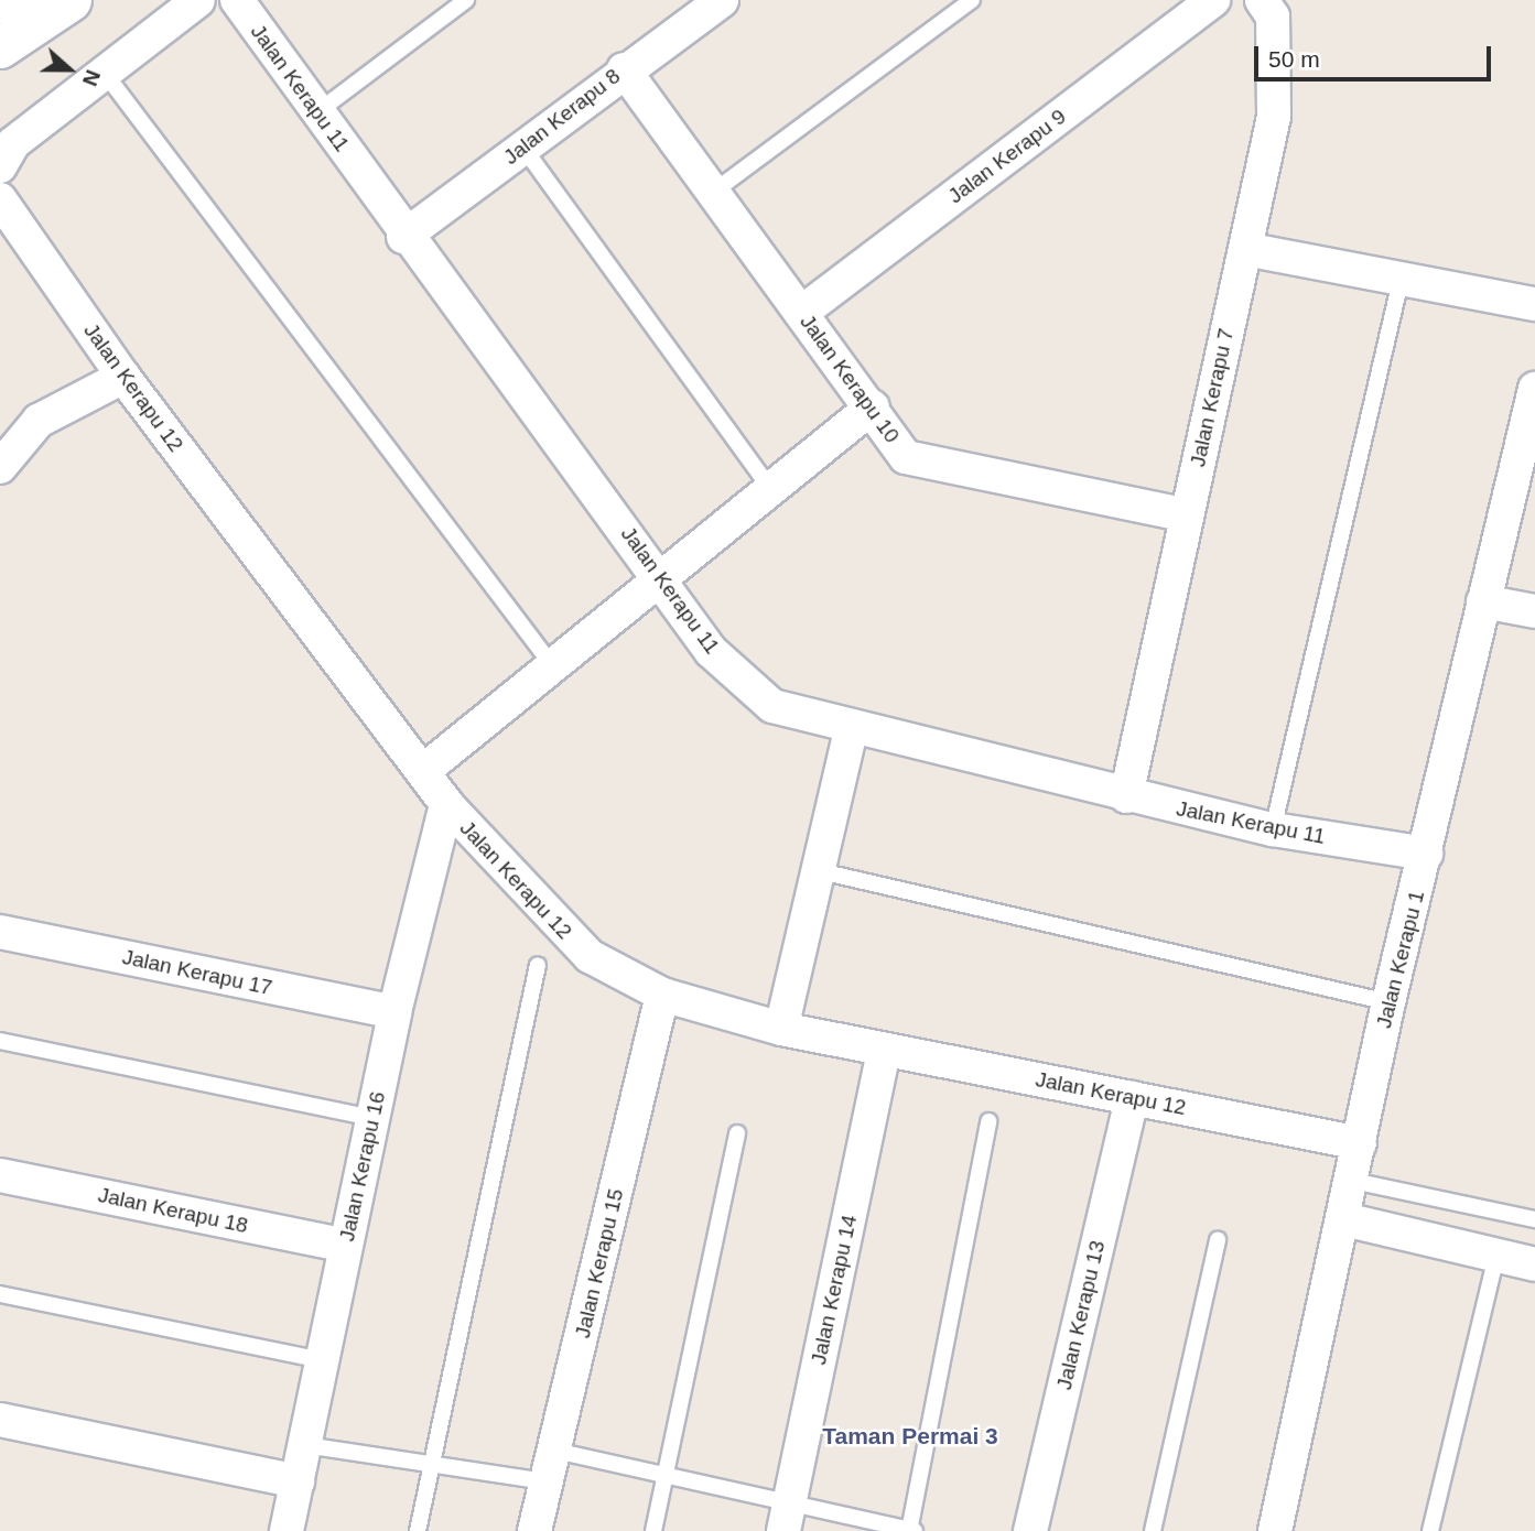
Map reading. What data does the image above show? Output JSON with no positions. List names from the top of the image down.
{
  "streets": {
    "street": [
      "Jalan Kerapu 11",
      "Jalan Kerapu 8",
      "Jalan Kerapu 9",
      "Jalan Kerapu 10",
      "Jalan Kerapu 12",
      "Jalan Kerapu 7",
      "Jalan Kerapu 1",
      "Jalan Kerapu 17",
      "Jalan Kerapu 16",
      "Jalan Kerapu 18",
      "Jalan Kerapu 15",
      "Jalan Kerapu 14",
      "Jalan Kerapu 13"
    ]
  },
  "crossings": [
    ["Jalan Kerapu 11", "Jalan Kerapu 8"],
    ["Jalan Kerapu 11", "Jalan Kerapu 7"],
    ["Jalan Kerapu 11", "Jalan Kerapu 1"],
    ["Jalan Kerapu 8", "Jalan Kerapu 10"],
    ["Jalan Kerapu 9", "Jalan Kerapu 10"],
    ["Jalan Kerapu 10", "Jalan Kerapu 7"],
    ["Jalan Kerapu 12", "Jalan Kerapu 1"],
    ["Jalan Kerapu 12", "Jalan Kerapu 16"],
    ["Jalan Kerapu 12", "Jalan Kerapu 15"],
    ["Jalan Kerapu 12", "Jalan Kerapu 14"],
    ["Jalan Kerapu 12", "Jalan Kerapu 13"],
    ["Jalan Kerapu 17", "Jalan Kerapu 16"],
    ["Jalan Kerapu 16", "Jalan Kerapu 18"]
  ],
  "districts": ["Taman Permai 3"],
  "scale_bar": "50 m",
  "north": "right"
}
